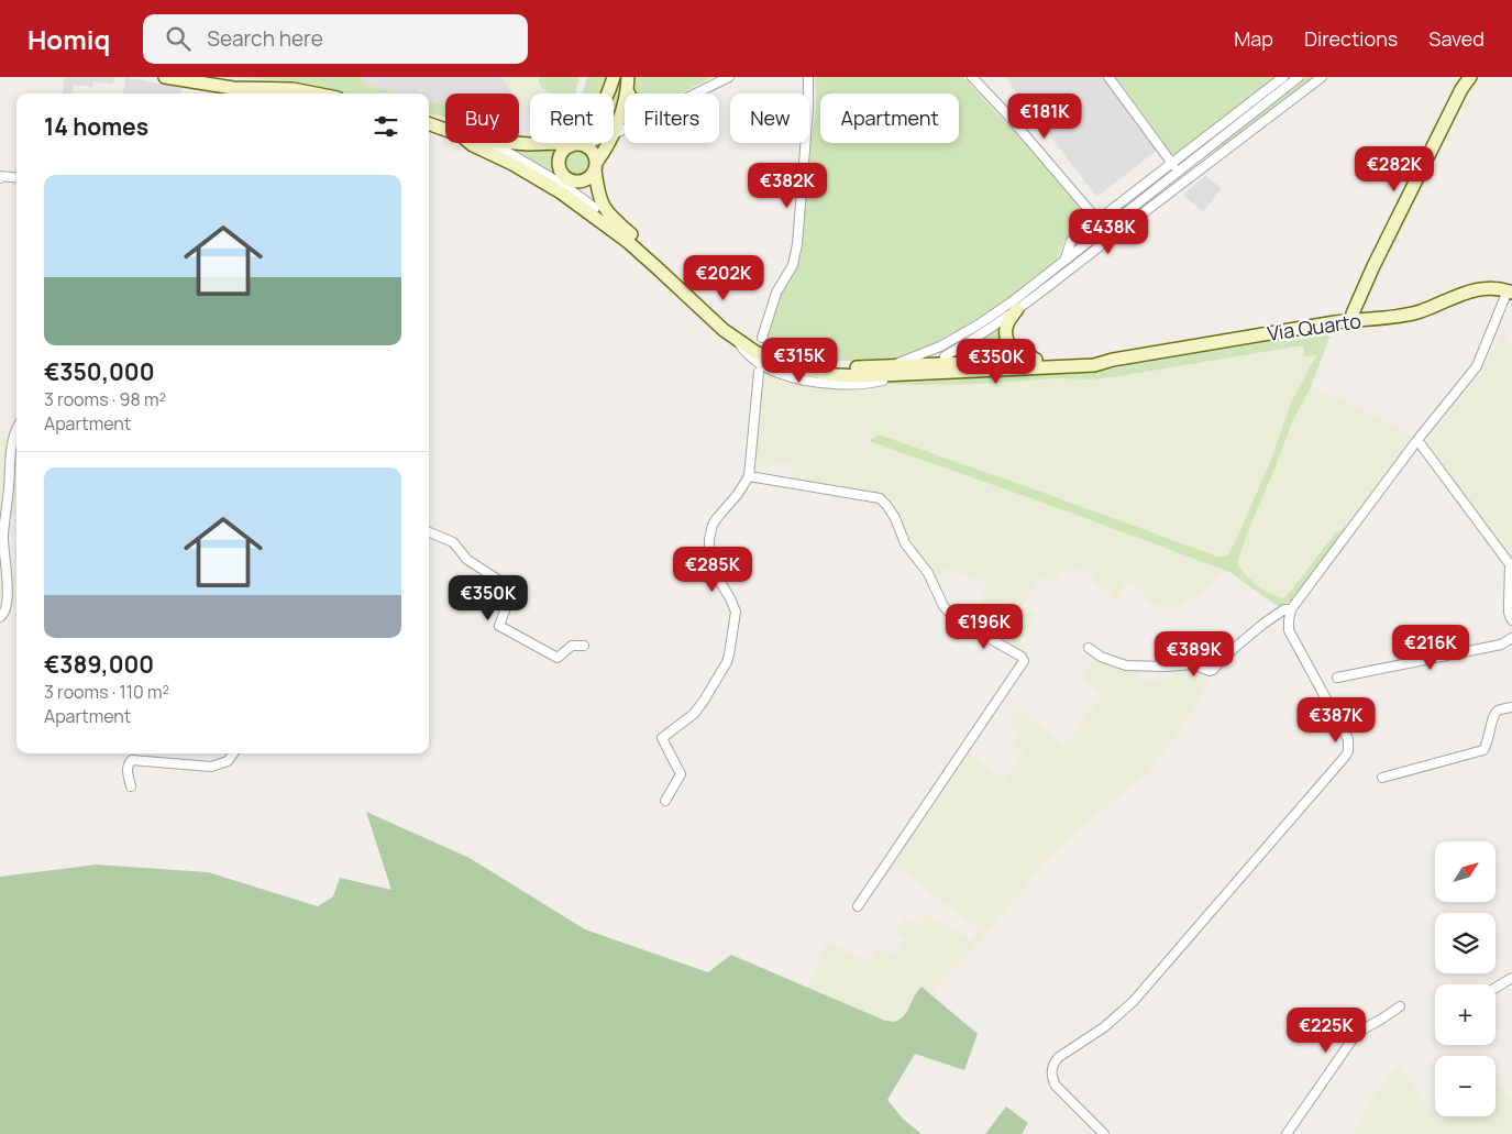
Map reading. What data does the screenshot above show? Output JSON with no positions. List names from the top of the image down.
{
  "streets": {
    "street": ["Via Quarto"]
  },
  "north": "top right",
  "page": {
    "header": "Homiq",
    "search": "Search here",
    "nav": ["Map", "Directions", "Saved"],
    "price": [
      "€181K",
      "€282K",
      "€382K",
      "€438K",
      "€202K",
      "€315K",
      "€350K",
      "€285K",
      "€350K",
      "€196K",
      "€216K",
      "€389K",
      "€387K",
      "€225K"
    ],
    "chip": [
      "Buy",
      "Rent",
      "Filters",
      "New",
      "Apartment"
    ],
    "heading": "14 homes",
    "list": [
      {
        "name": "€350,000",
        "note": "3 rooms · 98 m² · Apartment"
      },
      {
        "name": "€389,000",
        "note": "3 rooms · 110 m² · Apartment"
      }
    ],
    "map_buttons": ["+", "−"]
  }
}
